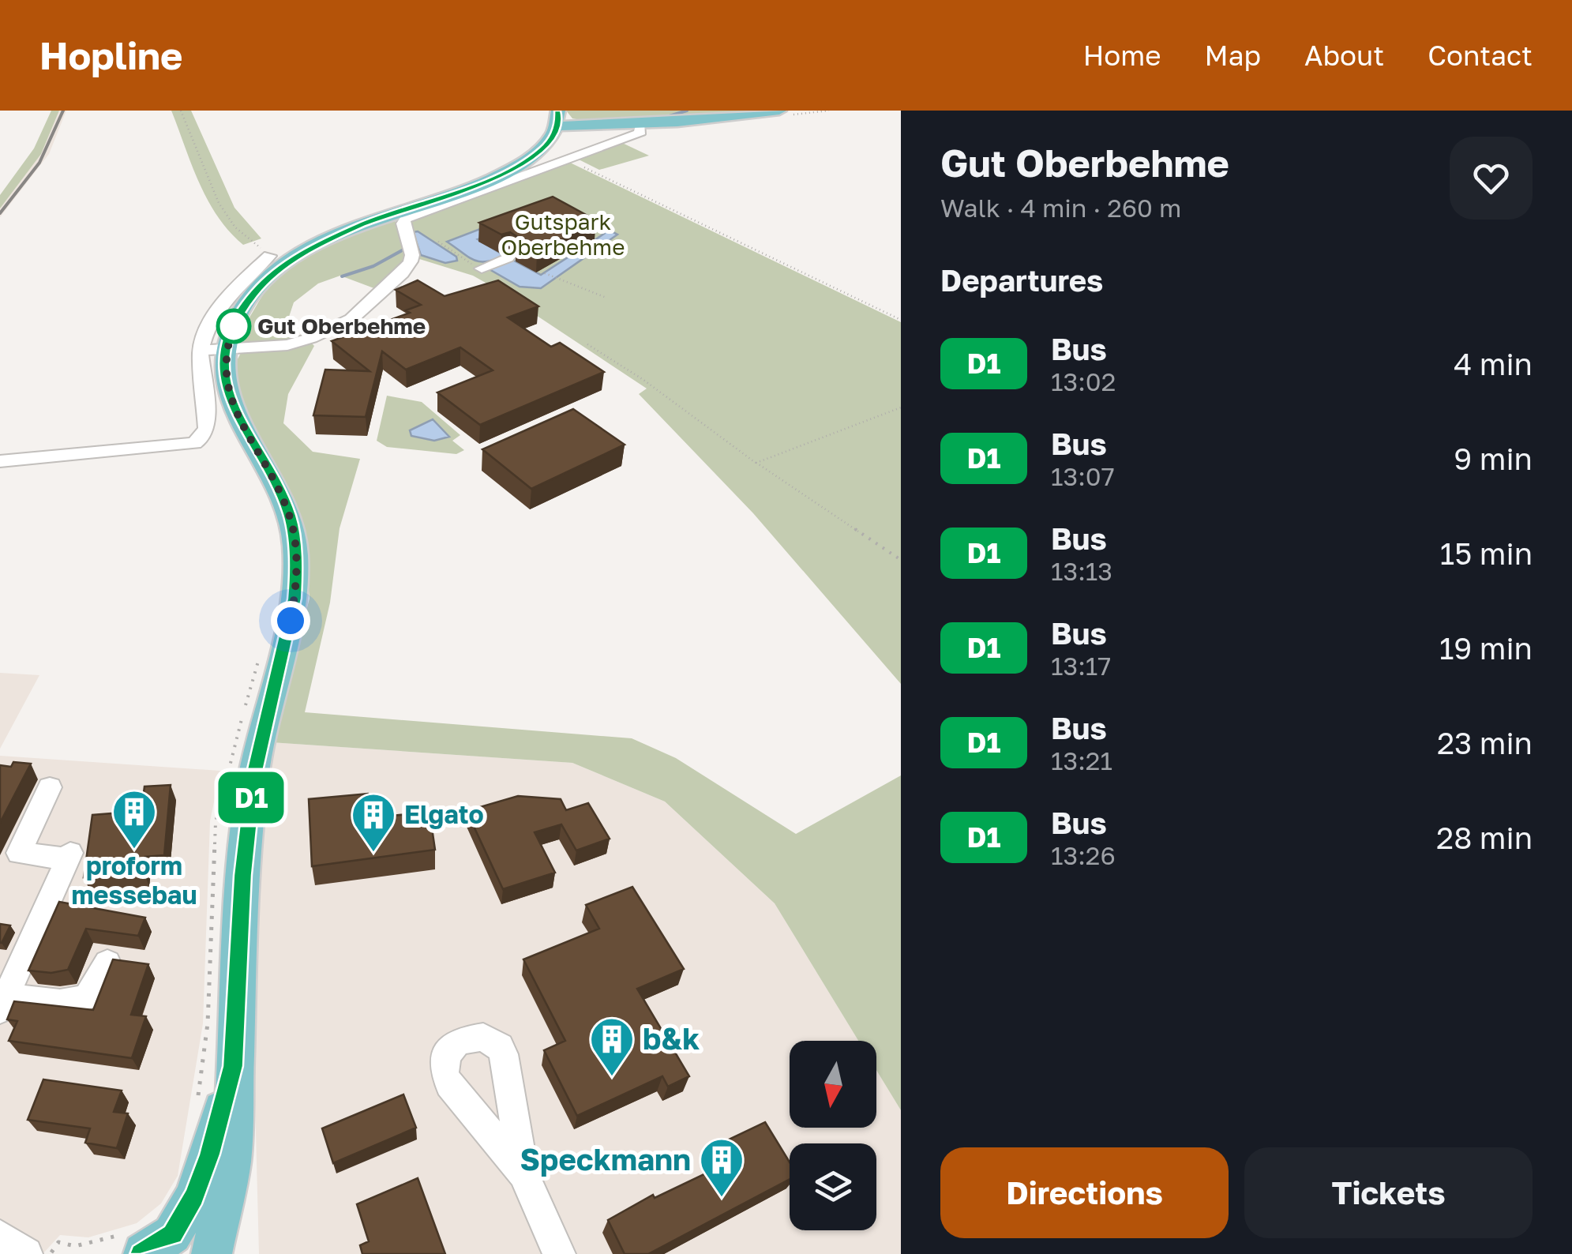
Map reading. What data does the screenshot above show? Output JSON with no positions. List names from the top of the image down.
{
  "parks": ["Gutspark Oberbehme"],
  "places": {
    "other": ["Gut Oberbehme"],
    "building": [
      "proform messebau",
      "Elgato",
      "b&k",
      "Speckmann"
    ]
  },
  "lines": ["bus line D1"],
  "north": "bottom",
  "page": {
    "header": "Hopline",
    "nav": [
      "Home",
      "Map",
      "About",
      "Contact"
    ],
    "on_map": "D1",
    "heading": [
      ["Gut Oberbehme", "Walk · 4 min · 260 m"],
      "Departures"
    ],
    "list": [
      {
        "mark": "D1",
        "name": "Bus",
        "note": "13:02",
        "value": "4 min"
      },
      {
        "mark": "D1",
        "name": "Bus",
        "note": "13:07",
        "value": "9 min"
      },
      {
        "mark": "D1",
        "name": "Bus",
        "note": "13:13",
        "value": "15 min"
      },
      {
        "mark": "D1",
        "name": "Bus",
        "note": "13:17",
        "value": "19 min"
      },
      {
        "mark": "D1",
        "name": "Bus",
        "note": "13:21",
        "value": "23 min"
      },
      {
        "mark": "D1",
        "name": "Bus",
        "note": "13:26",
        "value": "28 min"
      }
    ],
    "buttons": ["Directions", "Tickets"]
  }
}
